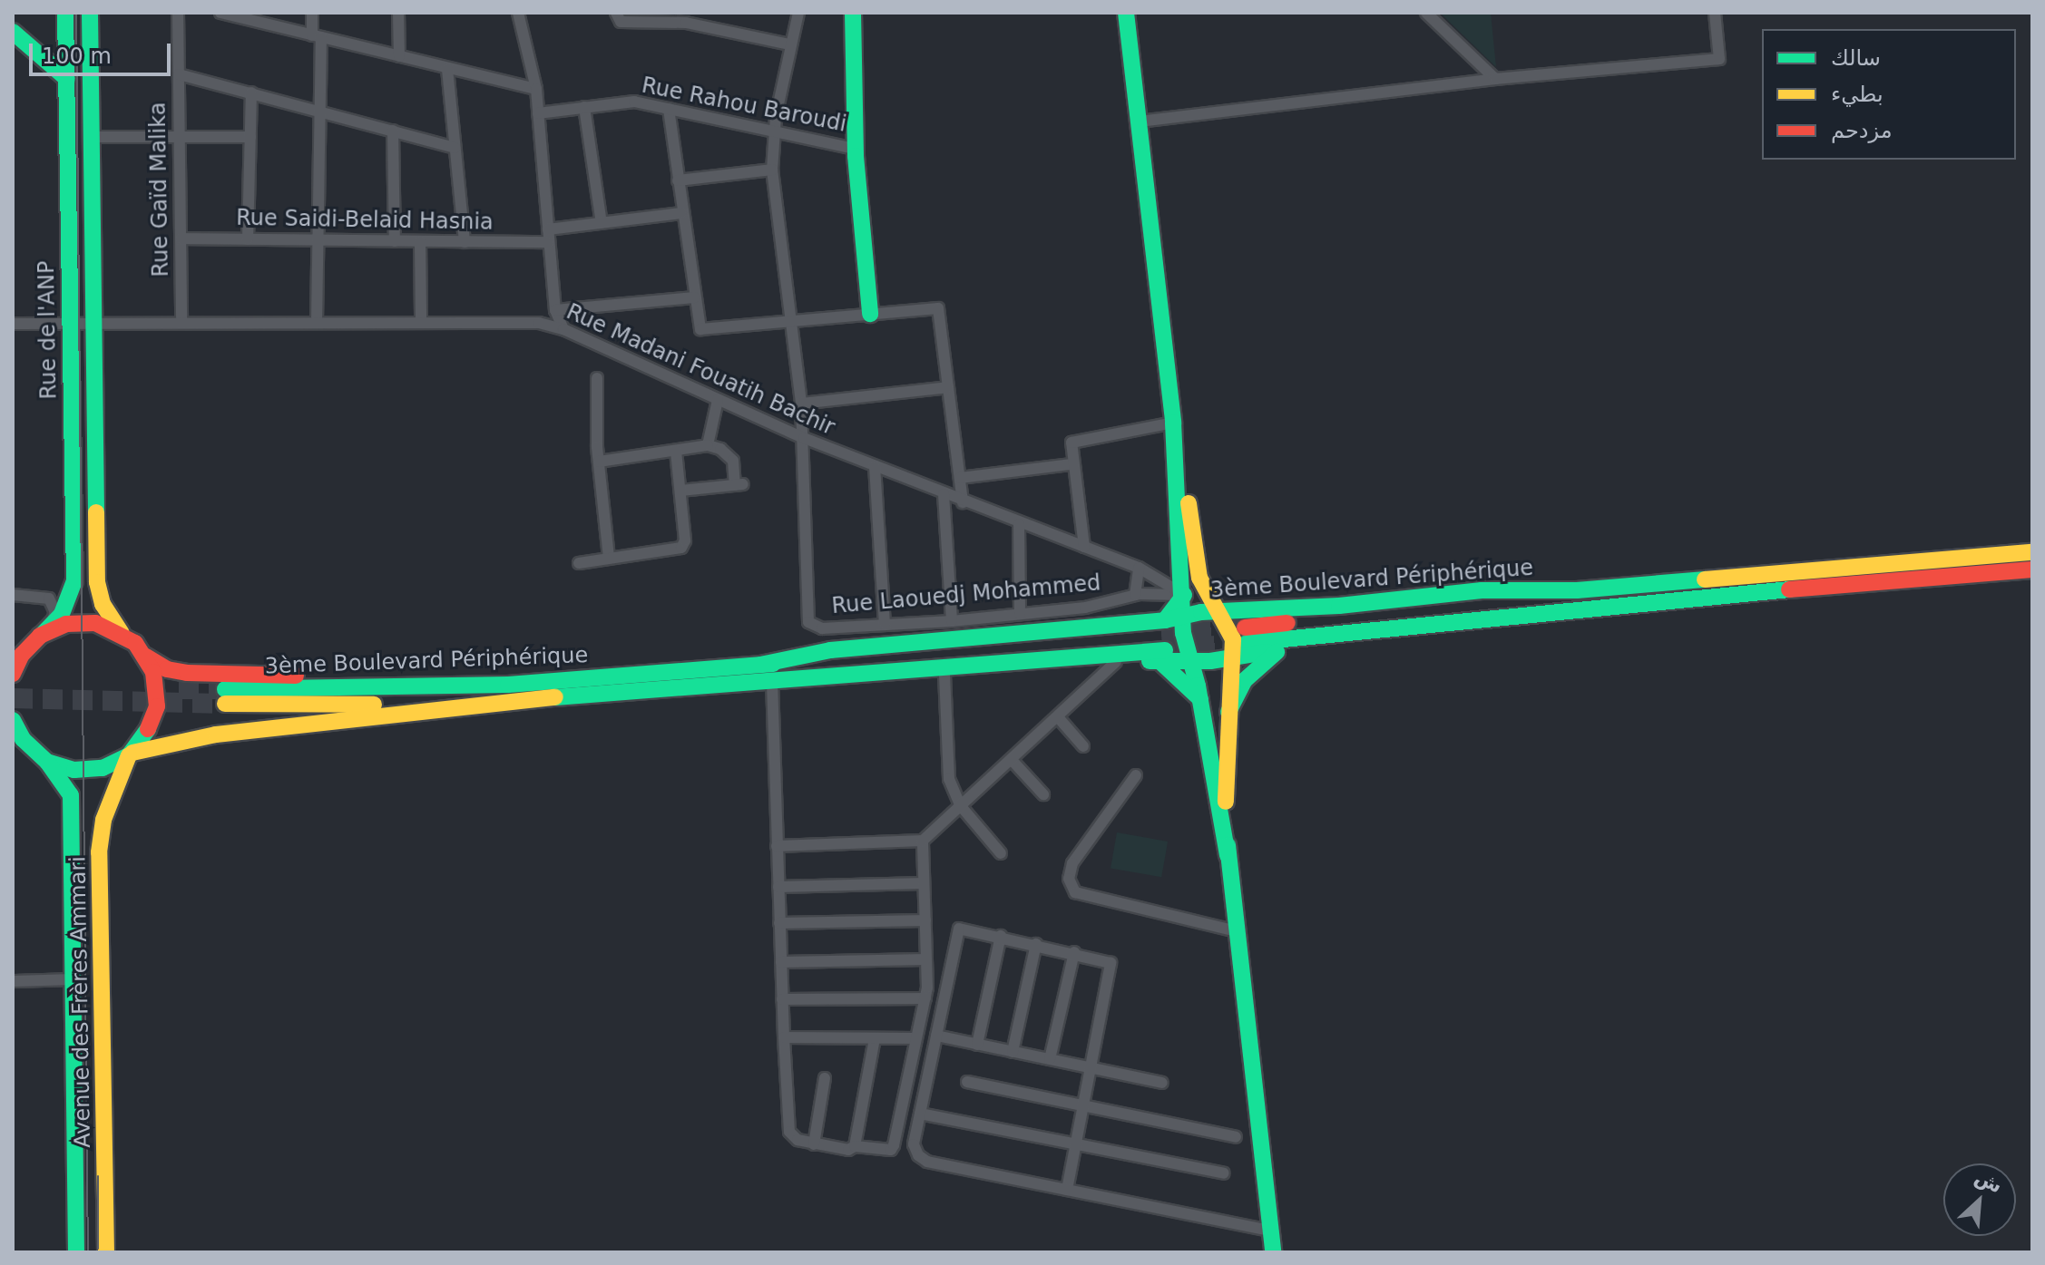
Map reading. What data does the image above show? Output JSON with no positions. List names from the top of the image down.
{
  "streets": {
    "main road": ["Rue de l'ANP", "3ème Boulevard Périphérique", "Avenue des Frères Ammari"],
    "street": [
      "Rue Rahou Baroudi",
      "Rue Gaïd Malika",
      "Rue Saidi-Belaid Hasnia",
      "Rue Madani Fouatih Bachir",
      "Rue Laouedj Mohammed"
    ]
  },
  "crossings": [
    ["Rue Rahou Baroudi", "Rue Laouedj Mohammed"],
    ["Rue Gaïd Malika", "Rue Saidi-Belaid Hasnia"],
    ["Rue Gaïd Malika", "Rue Madani Fouatih Bachir"],
    ["Rue de l'ANP", "Rue Madani Fouatih Bachir"],
    ["Rue de l'ANP", "Avenue des Frères Ammari"],
    ["Rue Madani Fouatih Bachir", "Rue Laouedj Mohammed"]
  ],
  "legend": ["سالك", "بطيء", "مزدحم"],
  "scale_bar": "100 m",
  "north": "top right"
}
